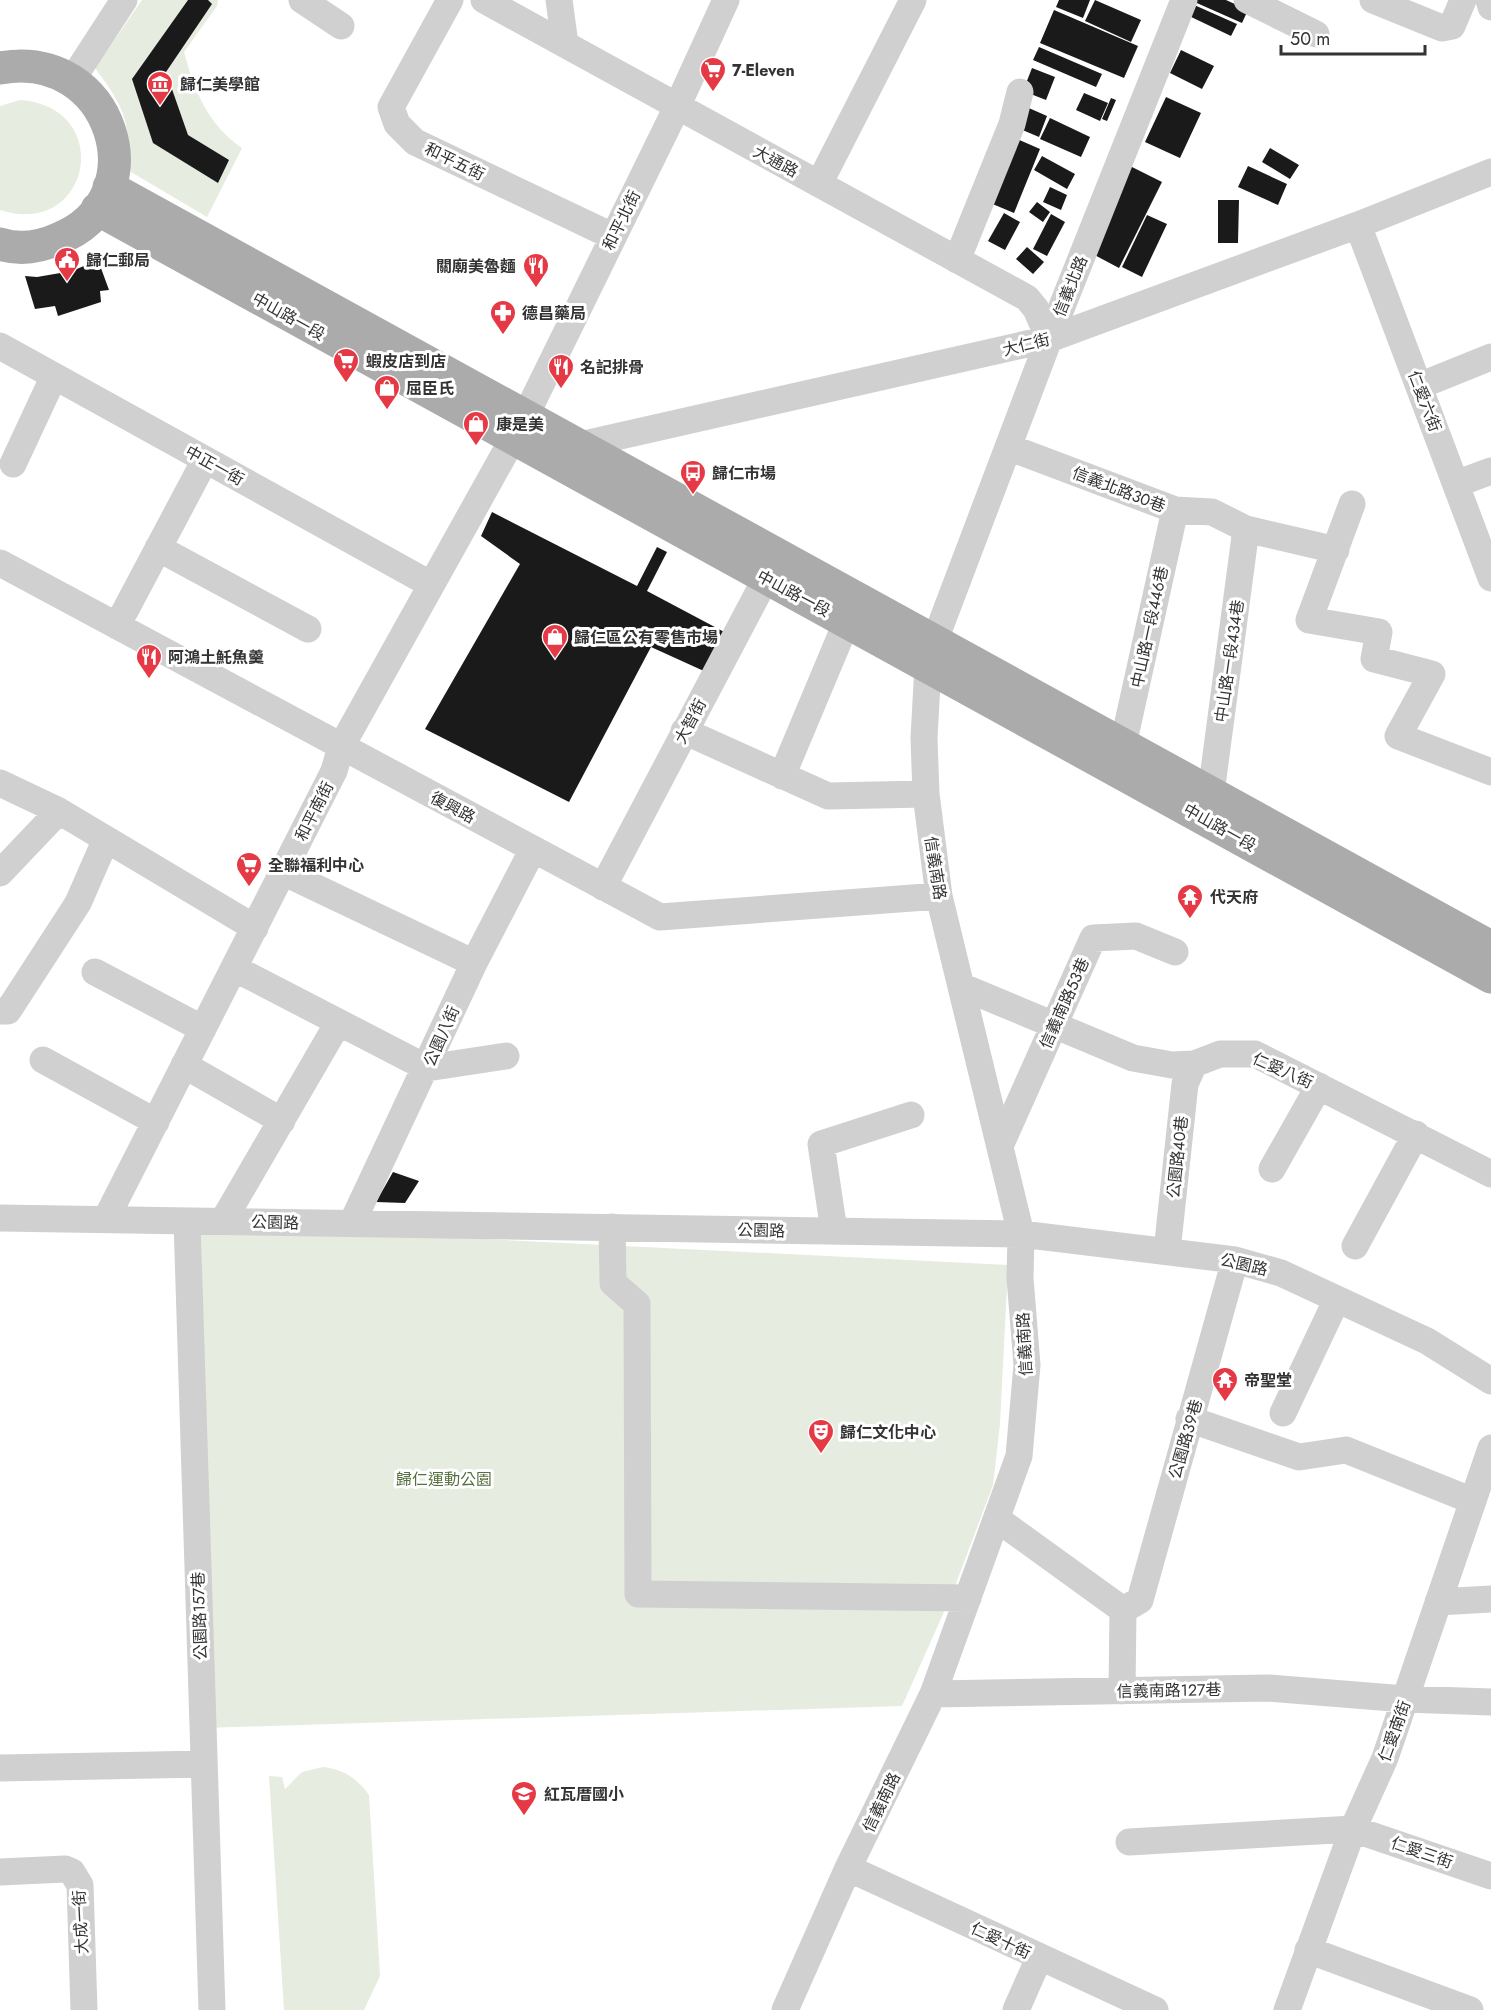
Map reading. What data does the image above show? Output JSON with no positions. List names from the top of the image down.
{
  "streets": {
    "main road": ["中山路一段"],
    "street": [
      "和平五街",
      "大通路",
      "和平北街",
      "信義北路",
      "大仁街",
      "仁愛六街",
      "中正一街",
      "信義北路30巷",
      "中山路一段446巷",
      "中山路一段434巷",
      "大智街",
      "復興路",
      "和平南街",
      "信義南路",
      "信義南路53巷",
      "公園八街",
      "仁愛八街",
      "公園路40巷",
      "公園路",
      "公園路39巷",
      "公園路157巷",
      "信義南路127巷",
      "仁愛南街",
      "仁愛三街",
      "大成一街",
      "仁愛十街"
    ]
  },
  "crossings": [
    ["和平五街", "和平北街"],
    ["大通路", "和平北街"],
    ["大通路", "信義北路"],
    ["大通路", "大仁街"],
    ["和平北街", "中山路一段"],
    ["和平北街", "和平南街"],
    ["信義北路", "中山路一段"],
    ["信義北路", "大仁街"],
    ["信義北路", "信義北路30巷"],
    ["信義北路", "信義南路"],
    ["中山路一段", "大仁街"],
    ["中山路一段", "中山路一段446巷"],
    ["中山路一段", "中山路一段434巷"],
    ["中山路一段", "大智街"],
    ["中山路一段", "和平南街"],
    ["中山路一段", "信義南路"],
    ["大仁街", "仁愛六街"],
    ["中正一街", "和平南街"],
    ["信義北路30巷", "中山路一段446巷"],
    ["信義北路30巷", "中山路一段434巷"],
    ["大智街", "復興路"],
    ["復興路", "和平南街"],
    ["復興路", "信義南路"],
    ["復興路", "公園八街"],
    ["和平南街", "公園路"],
    ["信義南路", "信義南路53巷"],
    ["信義南路", "仁愛八街"],
    ["信義南路", "公園路"],
    ["信義南路", "信義南路127巷"],
    ["信義南路", "仁愛十街"],
    ["信義南路53巷", "仁愛八街"],
    ["公園八街", "公園路"],
    ["仁愛八街", "公園路40巷"],
    ["公園路40巷", "公園路"],
    ["公園路", "公園路39巷"],
    ["公園路", "公園路157巷"],
    ["信義南路127巷", "仁愛南街"],
    ["仁愛南街", "仁愛三街"]
  ],
  "parks": ["歸仁運動公園"],
  "places": {
    "supermarket": ["7-Eleven", "蝦皮店到店", "全聯福利中心"],
    "museum": ["歸仁美學館"],
    "public building": ["歸仁郵局"],
    "restaurant": ["關廟美魯麵", "名記排骨", "阿鴻土魠魚羹"],
    "pharmacy": ["德昌藥局"],
    "shop": ["屈臣氏", "康是美", "歸仁區公有零售市場"],
    "bus stop": ["歸仁市場"],
    "temple": ["代天府", "帝聖堂"],
    "theatre": ["歸仁文化中心"],
    "school or university": ["紅瓦厝國小"]
  },
  "scale_bar": "50 m"
}
